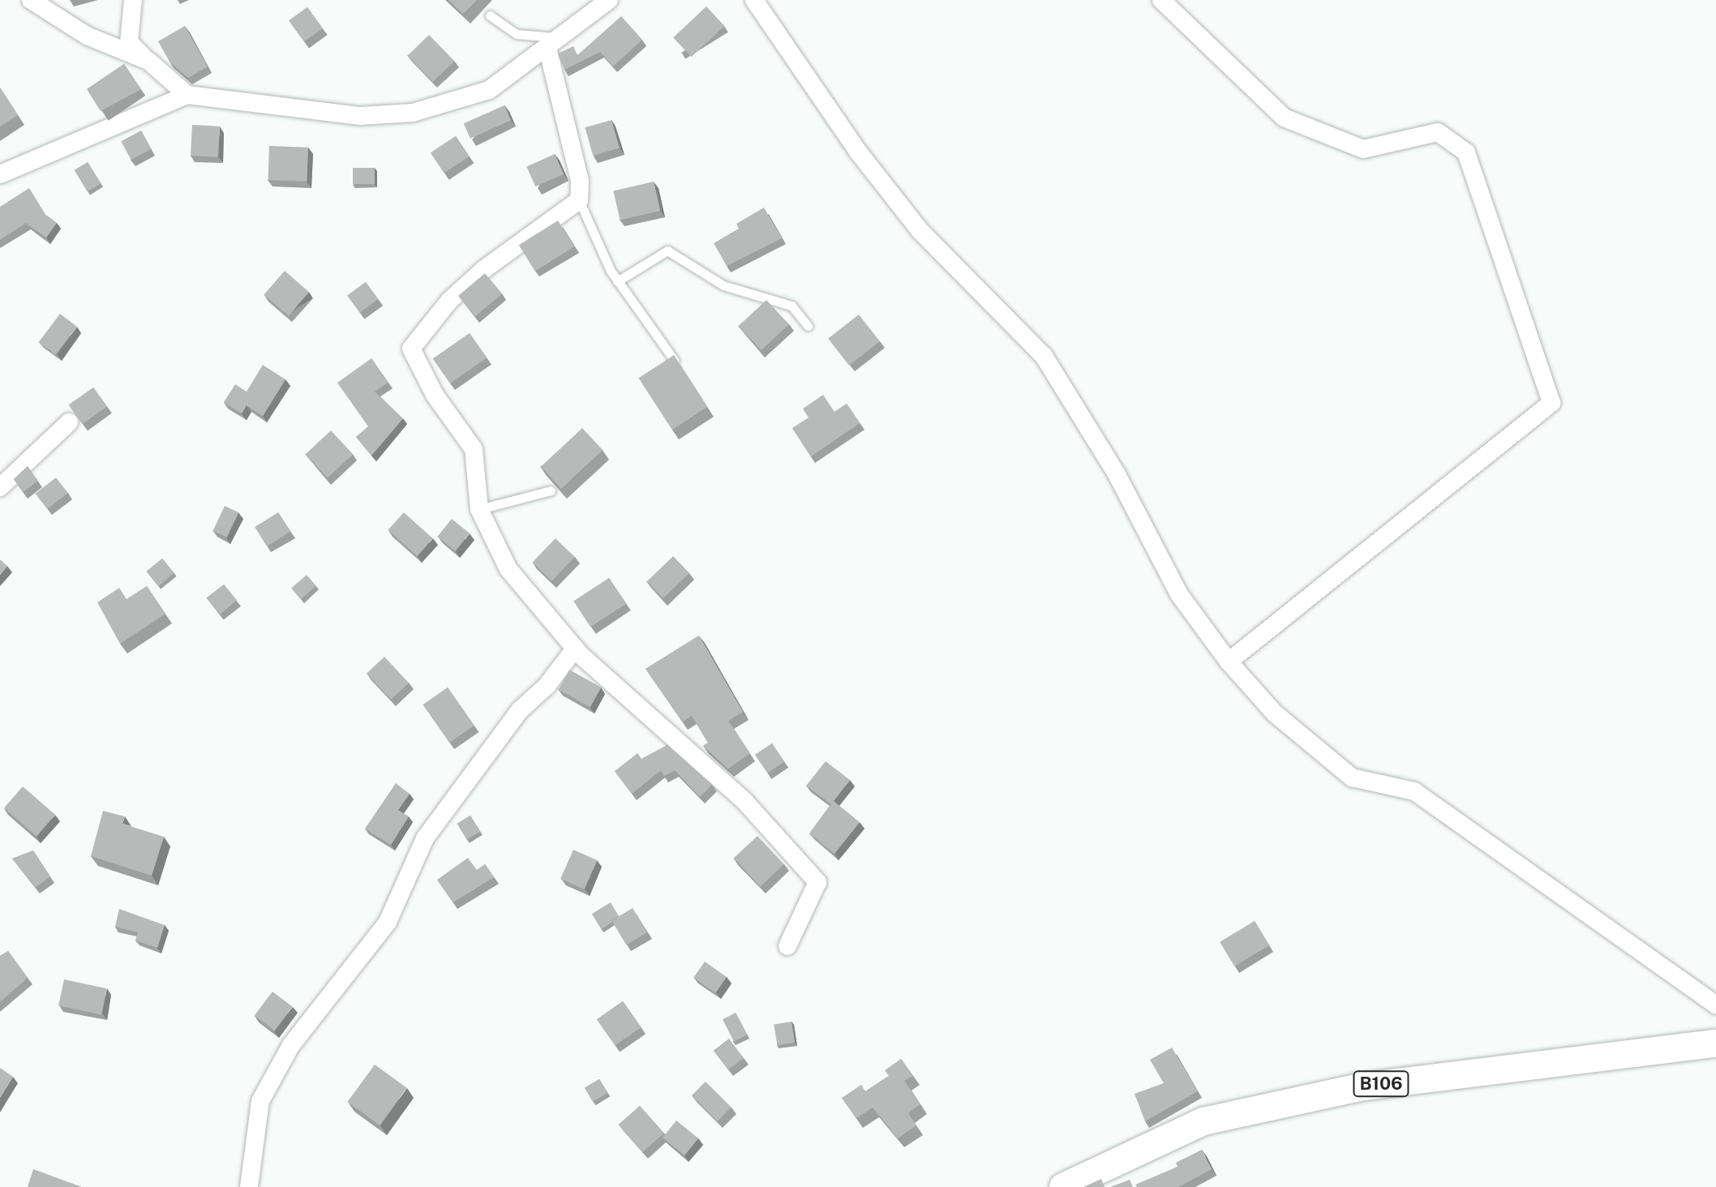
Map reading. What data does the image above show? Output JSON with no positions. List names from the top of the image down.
{
  "streets": {
    "main road": ["B106"]
  }
}
